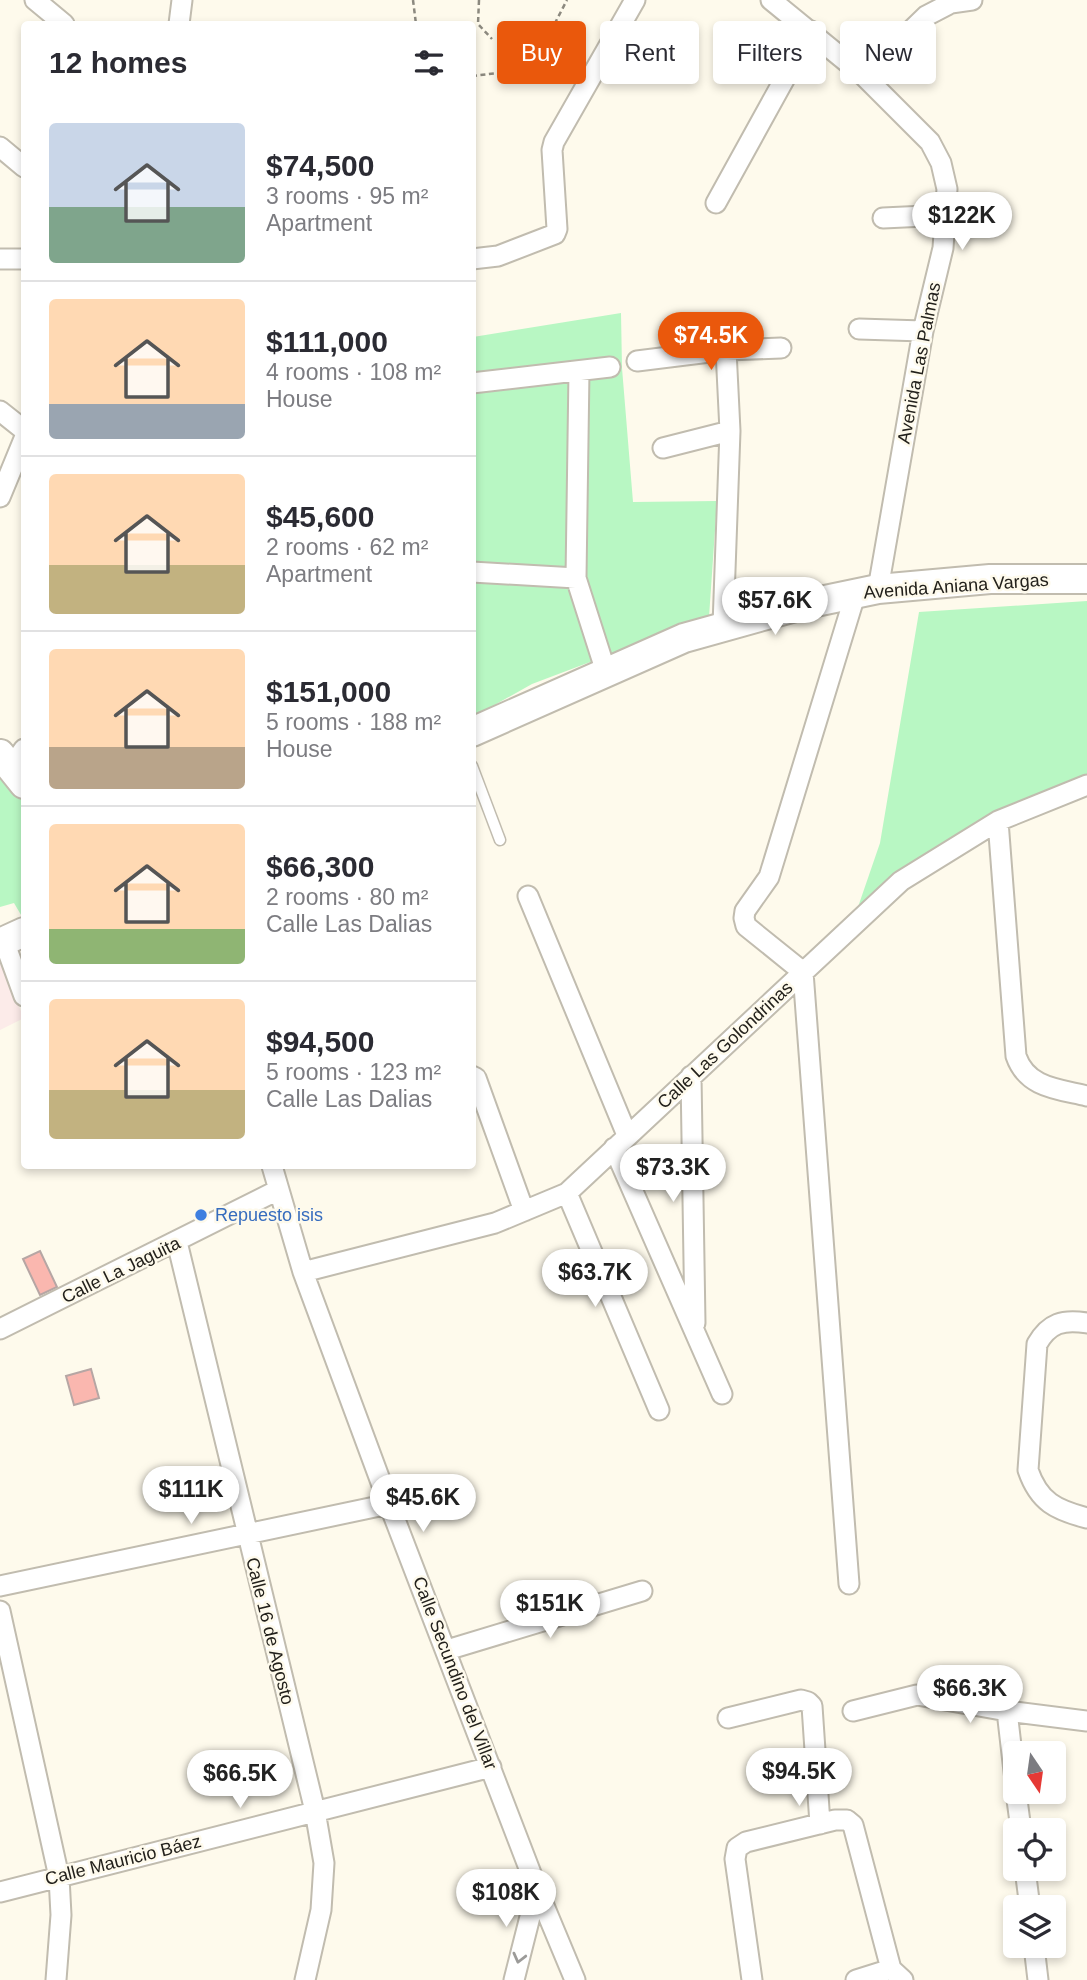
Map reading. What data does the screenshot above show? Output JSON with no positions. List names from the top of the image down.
{
  "streets": {
    "main road": ["Avenida Aniana Vargas"],
    "street": [
      "Avenida Las Palmas",
      "Calle Las Golondrinas",
      "Calle La Jaguita",
      "Calle 16 de Agosto",
      "Calle Secundino del Villar",
      "Calle Mauricio Báez"
    ]
  },
  "crossings": [
    ["Avenida Las Palmas", "Avenida Aniana Vargas"],
    ["Avenida Las Palmas", "Calle Las Golondrinas"],
    ["Calle Las Golondrinas", "Calle Secundino del Villar"],
    ["Calle La Jaguita", "Calle 16 de Agosto"],
    ["Calle La Jaguita", "Calle Secundino del Villar"],
    ["Calle 16 de Agosto", "Calle Mauricio Báez"],
    ["Calle Secundino del Villar", "Calle Mauricio Báez"]
  ],
  "places": ["Repuesto isis"],
  "north": "bottom",
  "page": {
    "chip": [
      "Buy",
      "Rent",
      "Filters",
      "New"
    ],
    "heading": "12 homes",
    "list": [
      {
        "name": "$74,500",
        "note": "3 rooms · 95 m² · Apartment"
      },
      {
        "name": "$111,000",
        "note": "4 rooms · 108 m² · House"
      },
      {
        "name": "$45,600",
        "note": "2 rooms · 62 m² · Apartment"
      },
      {
        "name": "$151,000",
        "note": "5 rooms · 188 m² · House"
      },
      {
        "name": "$66,300",
        "note": "2 rooms · 80 m² · Calle Las Dalias"
      },
      {
        "name": "$94,500",
        "note": "5 rooms · 123 m² · Calle Las Dalias"
      }
    ],
    "price": [
      "$122K",
      "$74.5K",
      "$57.6K",
      "$73.3K",
      "$63.7K",
      "$111K",
      "$45.6K",
      "$151K",
      "$66.3K",
      "$94.5K",
      "$66.5K",
      "$108K"
    ]
  }
}
